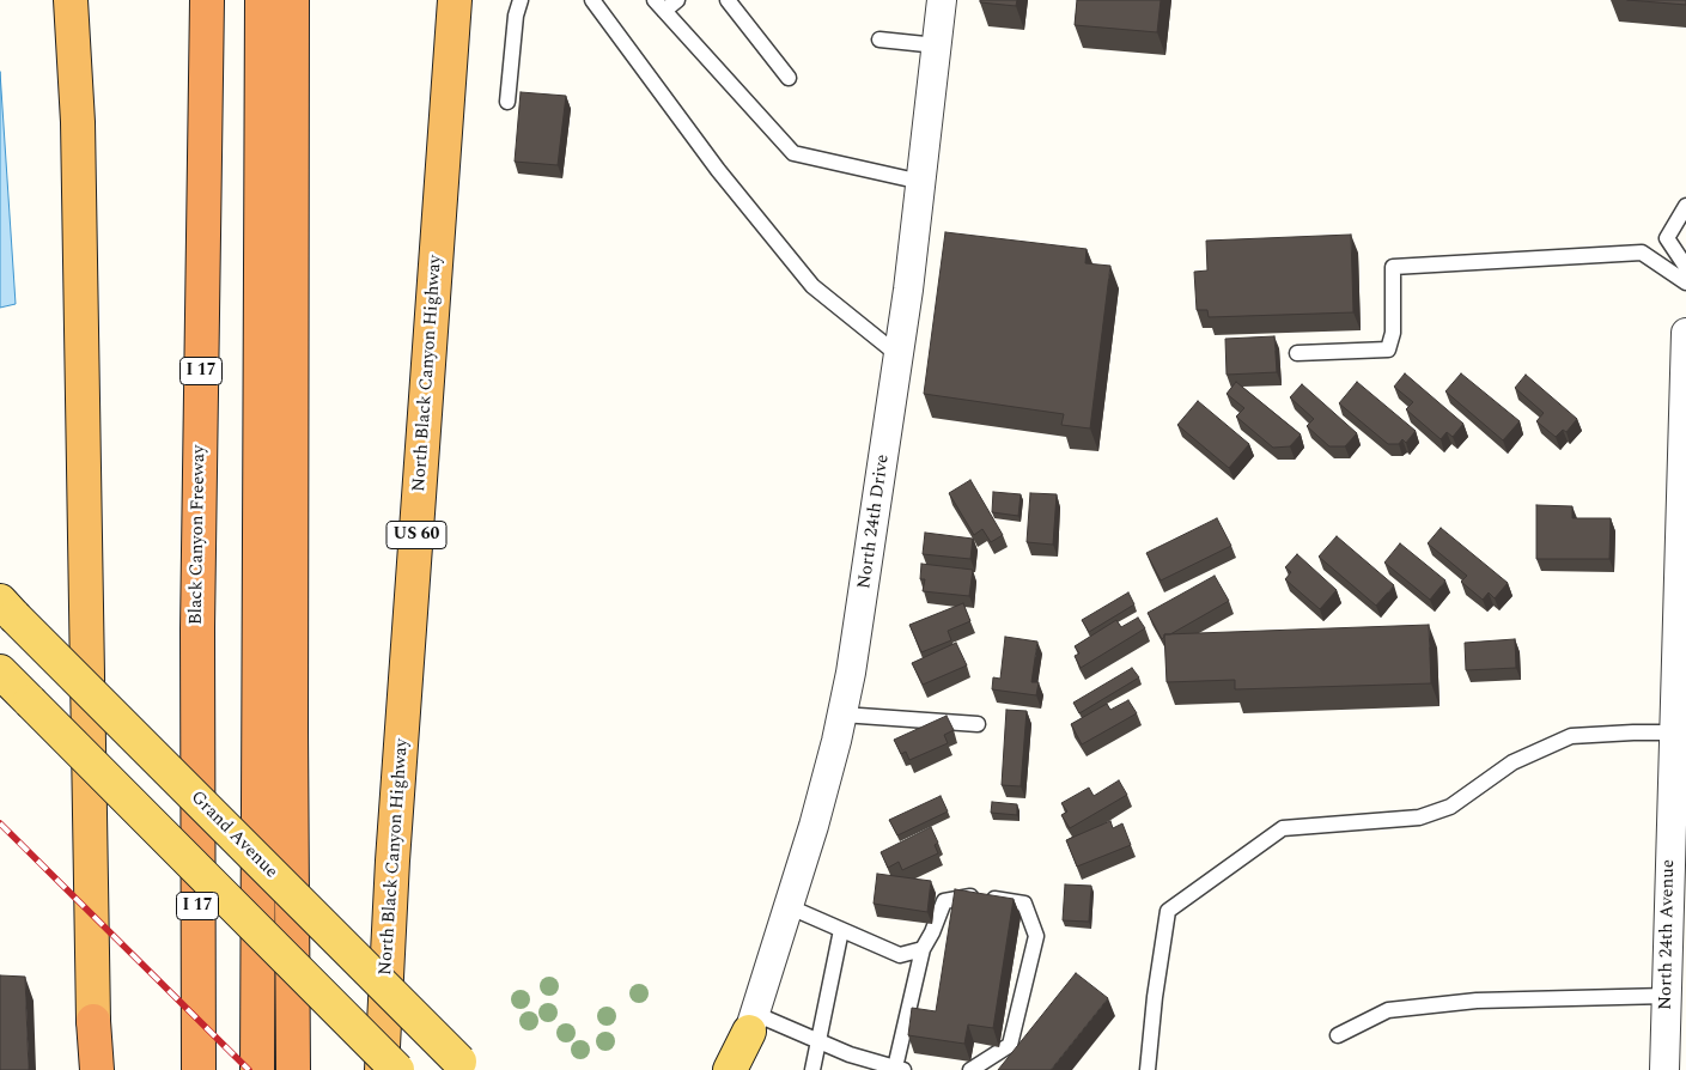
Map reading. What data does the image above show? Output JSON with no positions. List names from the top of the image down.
{
  "streets": {
    "highway": [
      "I 17",
      "North Black Canyon Highway",
      "Black Canyon Freeway",
      "US 60"
    ],
    "main road": ["Grand Avenue"],
    "street": ["North 24th Drive", "North 24th Avenue"]
  }
}
